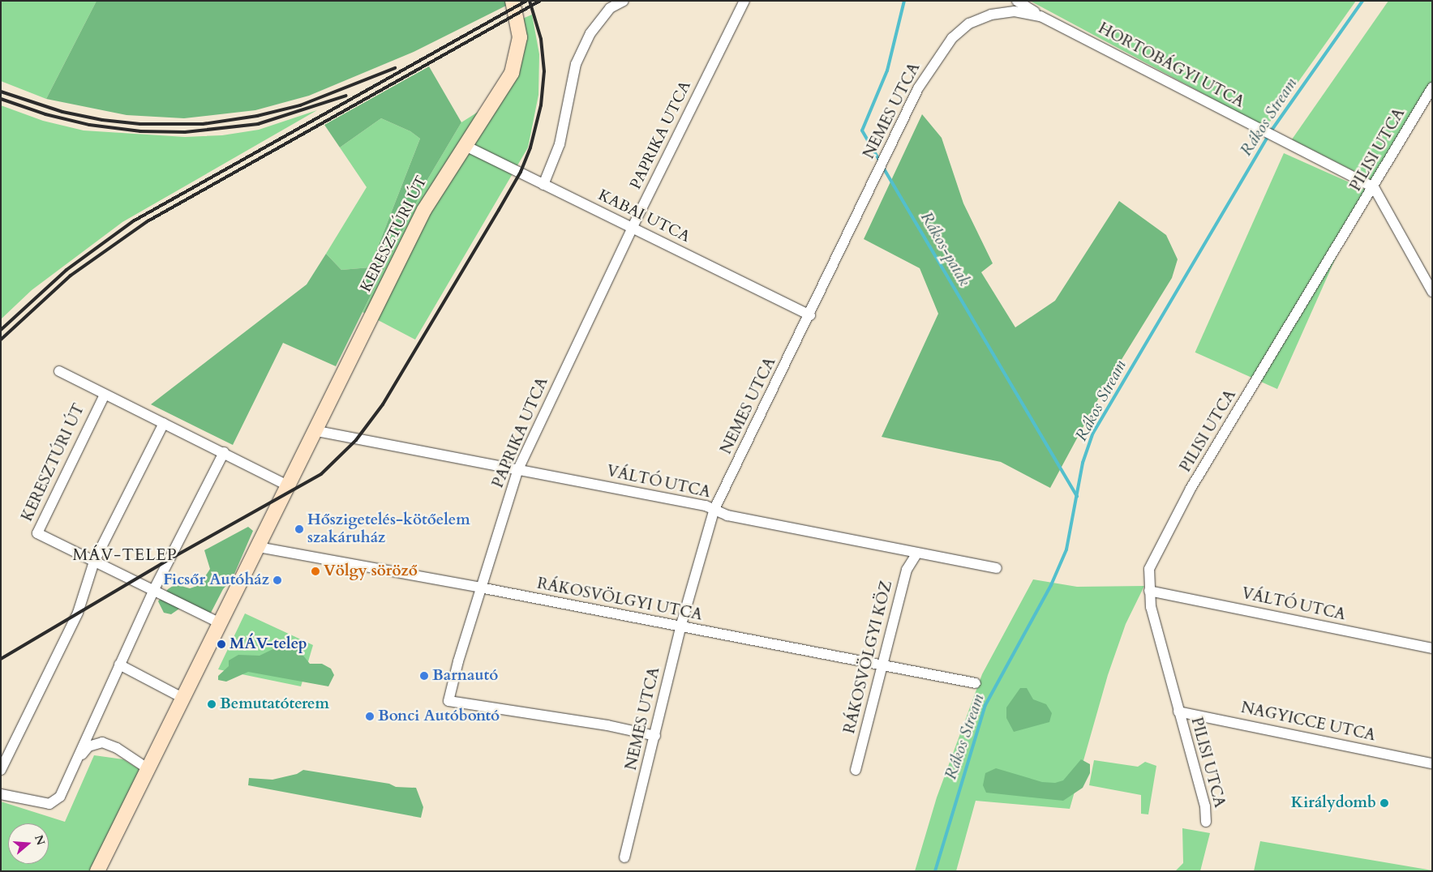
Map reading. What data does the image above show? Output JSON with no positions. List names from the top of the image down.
{
  "streets": {
    "main road": ["KERESZTÚRI ÚT"],
    "street": [
      "HORTOBÁGYI UTCA",
      "NEMES UTCA",
      "PAPRIKA UTCA",
      "PILISI UTCA",
      "KABAI UTCA",
      "VÁLTÓ UTCA",
      "RÁKOSVÖLGYI UTCA",
      "RÁKOSVÖLGYI KÖZ",
      "NAGYICCE UTCA"
    ]
  },
  "crossings": [
    ["HORTOBÁGYI UTCA", "NEMES UTCA"],
    ["HORTOBÁGYI UTCA", "PILISI UTCA"],
    ["NEMES UTCA", "PAPRIKA UTCA"],
    ["NEMES UTCA", "KABAI UTCA"],
    ["NEMES UTCA", "VÁLTÓ UTCA"],
    ["NEMES UTCA", "RÁKOSVÖLGYI UTCA"],
    ["PAPRIKA UTCA", "KABAI UTCA"],
    ["PAPRIKA UTCA", "VÁLTÓ UTCA"],
    ["PAPRIKA UTCA", "RÁKOSVÖLGYI UTCA"],
    ["PILISI UTCA", "VÁLTÓ UTCA"],
    ["PILISI UTCA", "NAGYICCE UTCA"],
    ["KABAI UTCA", "KERESZTÚRI ÚT"],
    ["KERESZTÚRI ÚT", "VÁLTÓ UTCA"],
    ["KERESZTÚRI ÚT", "RÁKOSVÖLGYI UTCA"],
    ["VÁLTÓ UTCA", "RÁKOSVÖLGYI KÖZ"],
    ["RÁKOSVÖLGYI UTCA", "RÁKOSVÖLGYI KÖZ"]
  ],
  "districts": ["MÁV-TELEP"],
  "water": ["Rákos Stream", "Rákos-patak"],
  "places": [
    "Hőszigetelés-kötőelem szakáruház",
    "Völgy söröző",
    "Ficsőr Autóház",
    "MÁV-telep",
    "Barnautó",
    "Bemutatóterem",
    "Bonci Autóbontó",
    "Királydomb"
  ],
  "north": "right"
}
